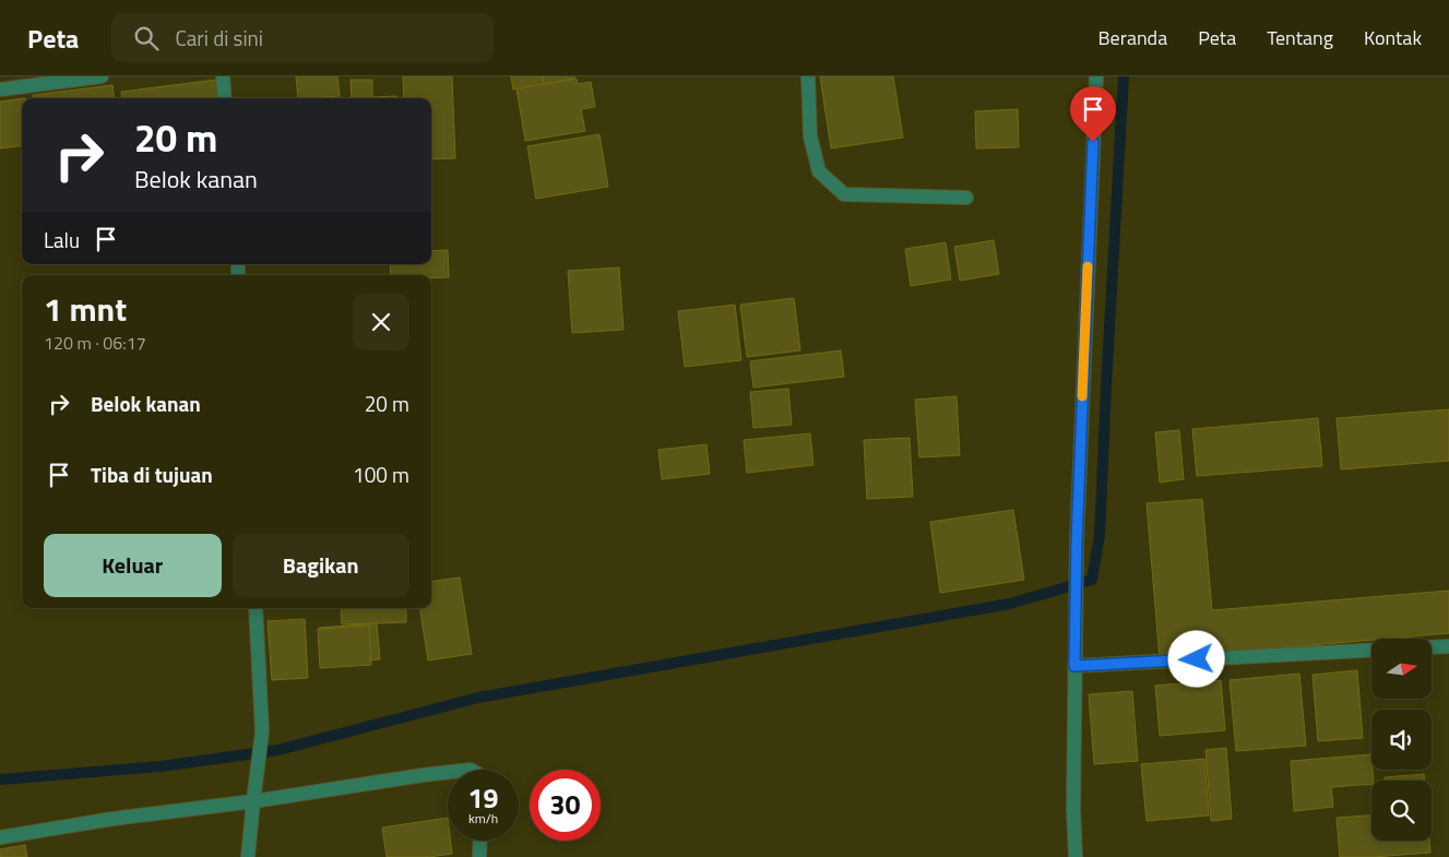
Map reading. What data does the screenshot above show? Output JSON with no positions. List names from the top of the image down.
{
  "north": "right",
  "page": {
    "header": "Peta",
    "search": "Cari di sini",
    "nav": [
      "Beranda",
      "Peta",
      "Tentang",
      "Kontak"
    ],
    "turn": ["20 m", "Belok kanan"],
    "then": "Lalu",
    "heading": ["1 mnt", "120 m · 06:17"],
    "list": [
      {
        "name": "Belok kanan",
        "value": "20 m"
      },
      {
        "name": "Tiba di tujuan",
        "value": "100 m"
      }
    ],
    "buttons": ["Keluar", "Bagikan"],
    "speed": "19 km/h",
    "limit": "30"
  }
}
